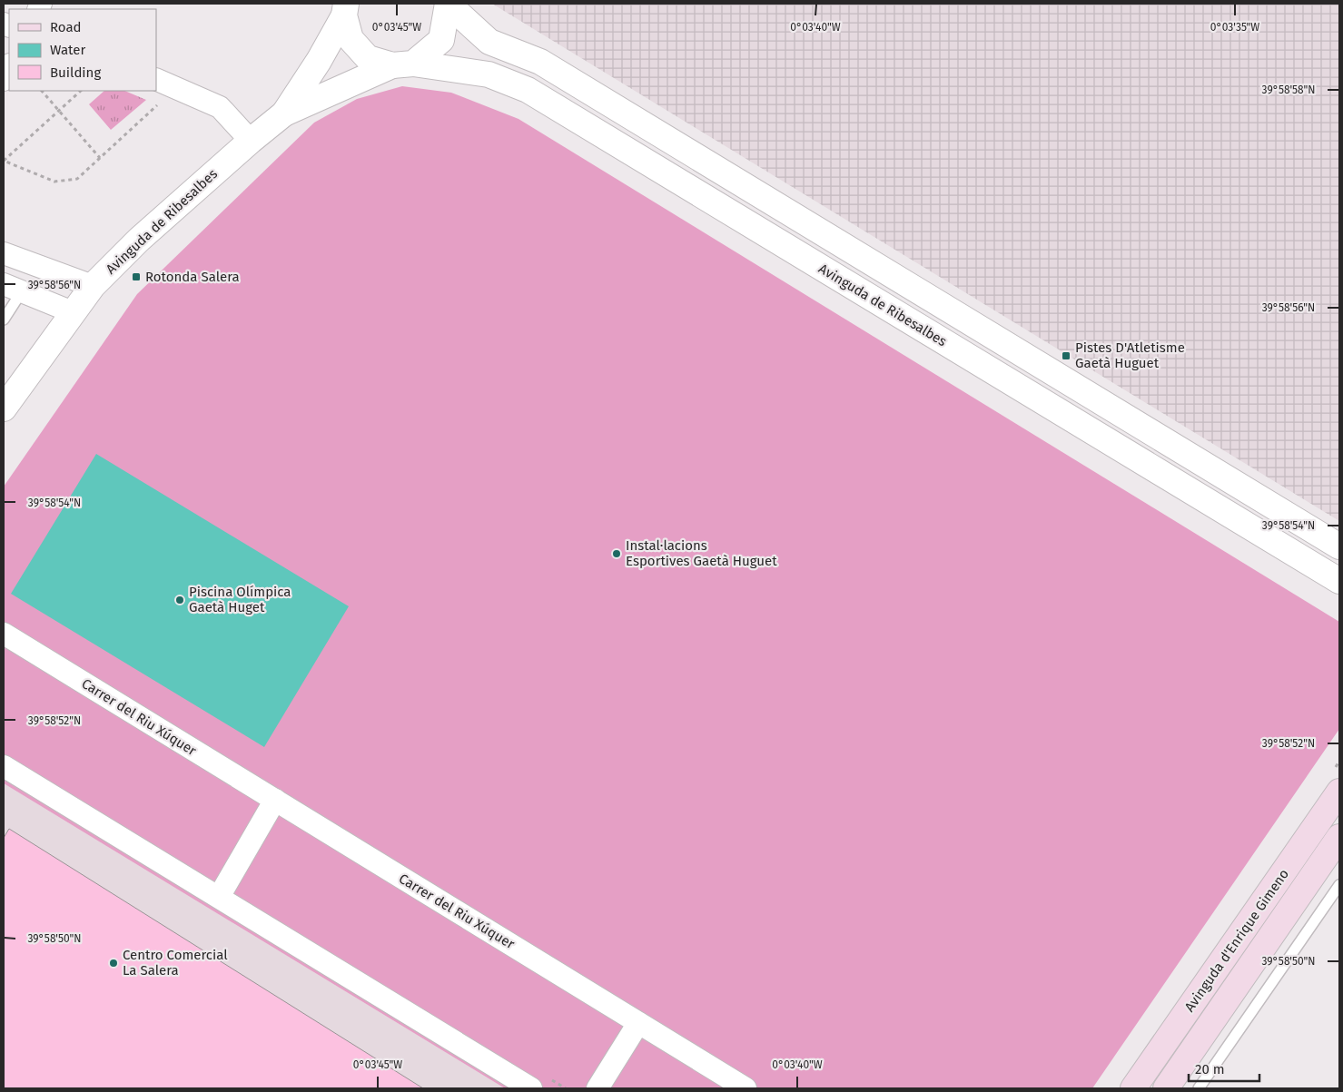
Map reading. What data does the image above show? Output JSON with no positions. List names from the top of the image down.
{
  "streets": {
    "main road": ["Avinguda d'Enrique Gimeno"],
    "street": ["Avinguda de Ribesalbes", "Carrer del Riu Xúquer"]
  },
  "places": {
    "transit": ["Rotonda Salera", "Pistes D'Atletisme Gaetà Huguet"],
    "other": ["Instal·lacions Esportives Gaetà Huguet", "Piscina Olímpica Gaetà Huget", "Centro Comercial La Salera"]
  },
  "legend": ["Road", "Water", "Building"],
  "scale_bar": "20 m",
  "coordinates": [
    "0°03'45\"W",
    "0°03'40\"W",
    "0°03'35\"W",
    "39°58'58\"N",
    "39°58'56\"N",
    "39°58'54\"N",
    "39°58'52\"N",
    "39°58'50\"N"
  ]
}
